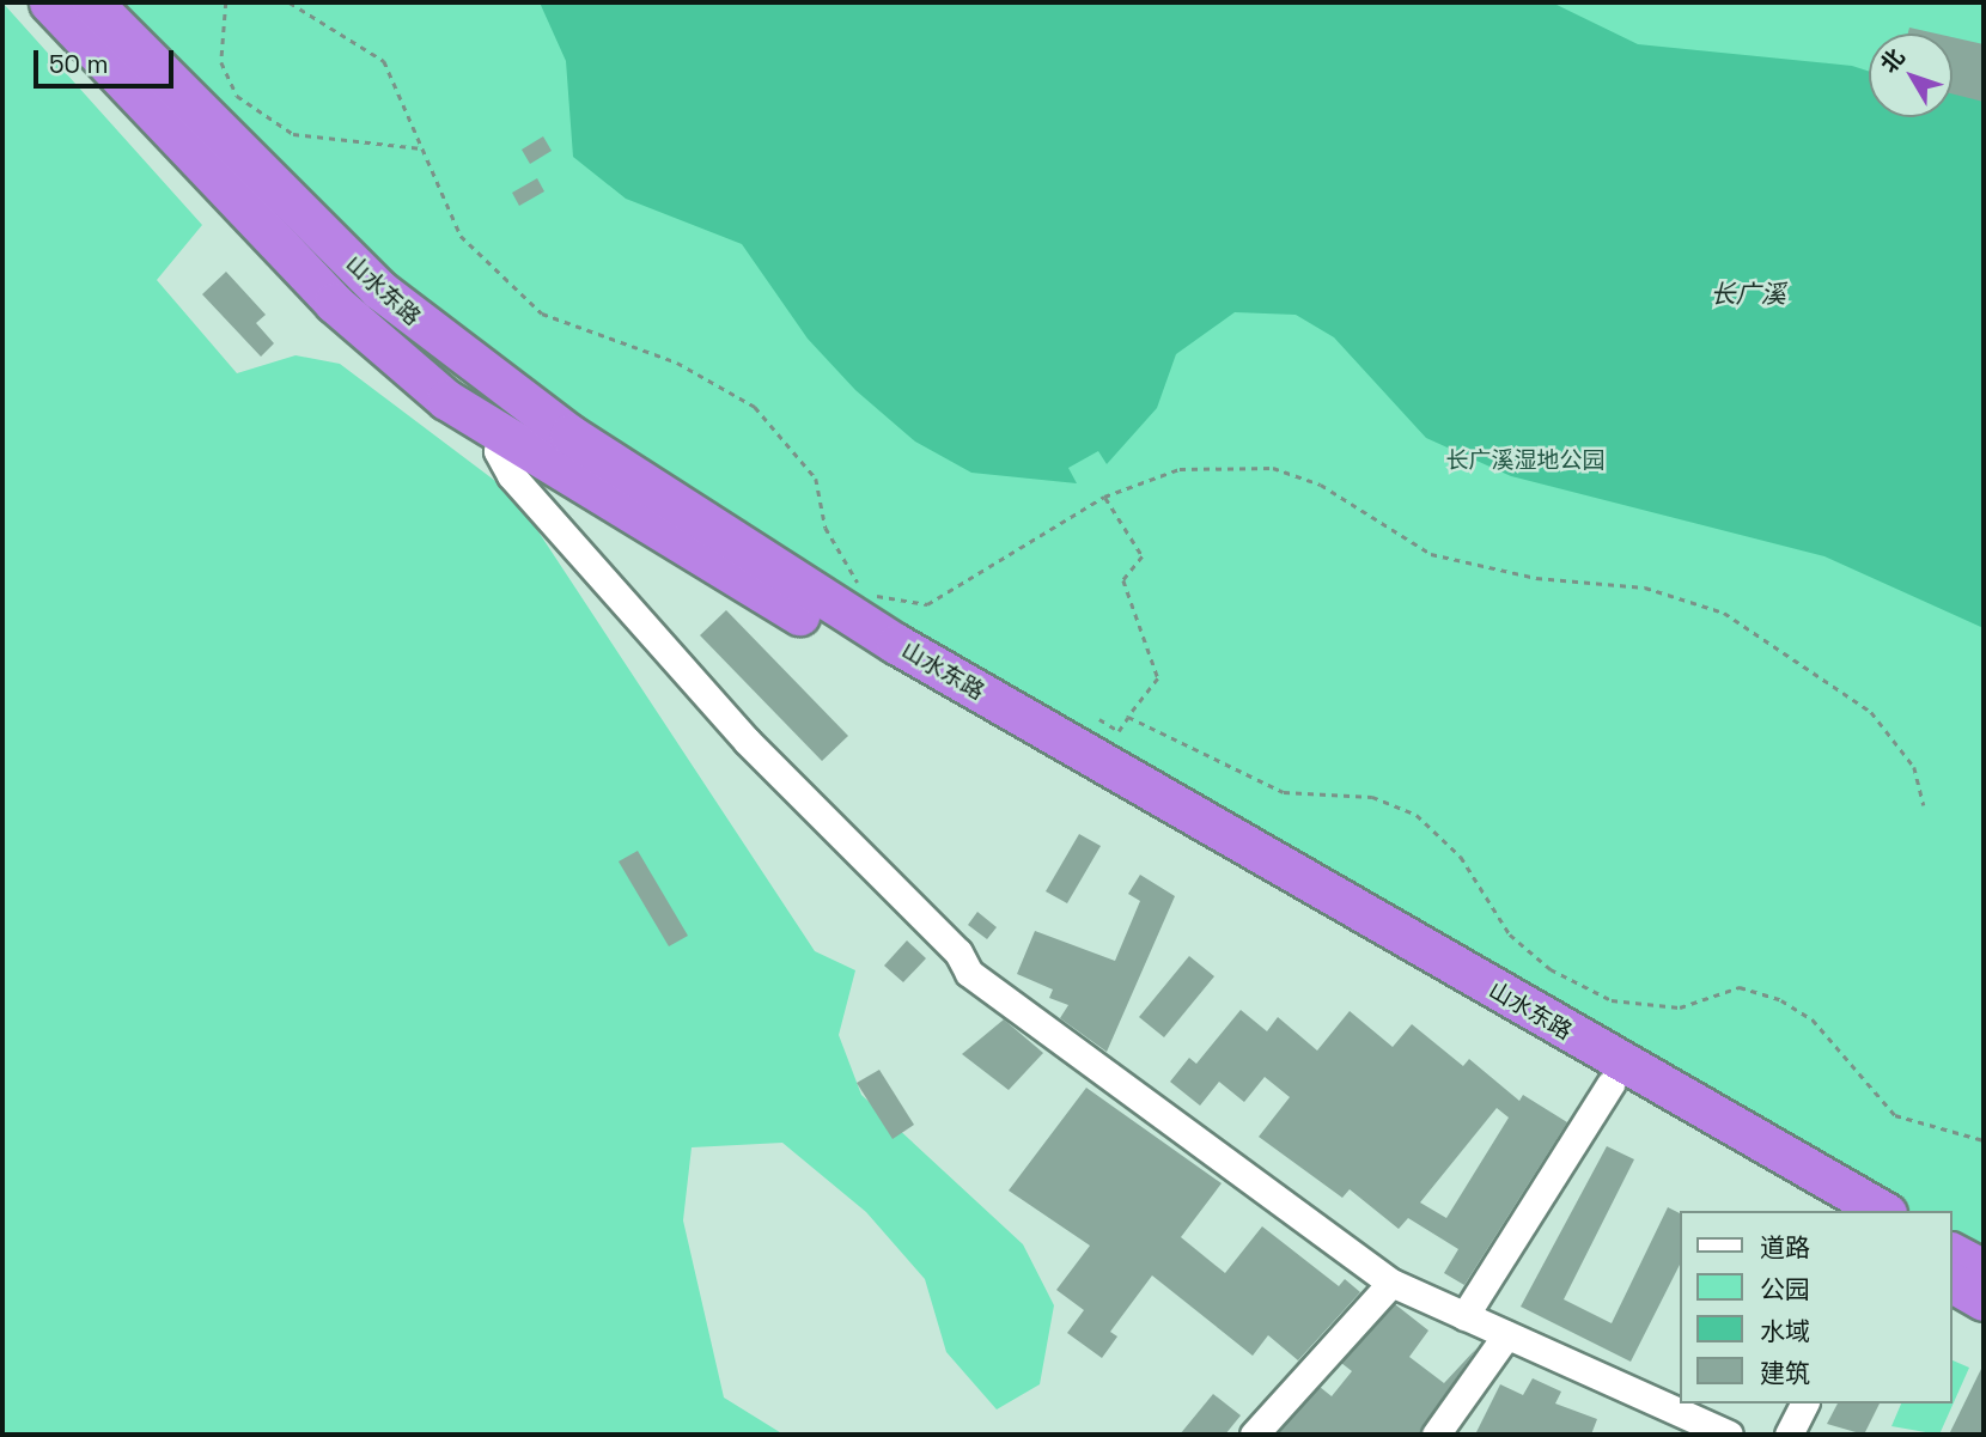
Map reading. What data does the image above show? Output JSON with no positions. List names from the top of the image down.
{
  "streets": {
    "highway": ["山水东路"]
  },
  "water": ["长广溪"],
  "parks": ["长广溪湿地公园"],
  "legend": [
    "道路",
    "公园",
    "水域",
    "建筑"
  ],
  "scale_bar": "50 m",
  "north": "top left"
}
